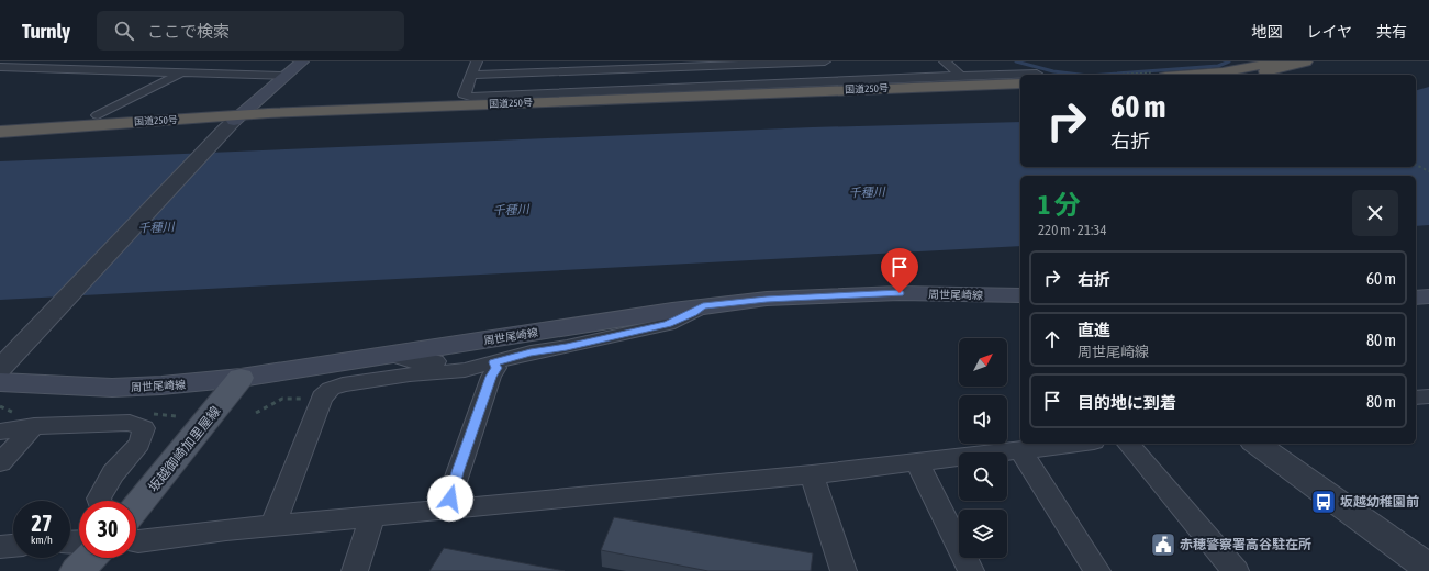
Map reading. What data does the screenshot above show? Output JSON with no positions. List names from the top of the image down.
{
  "streets": {
    "highway": ["国道250号"],
    "main road": ["周世尾崎線", "坂越御崎加里屋線"]
  },
  "crossings": [
    ["周世尾崎線", "坂越御崎加里屋線"]
  ],
  "water": ["千種川"],
  "places": {
    "bus stop": ["坂越幼稚園前"],
    "public building": ["赤穂警察署高谷駐在所"]
  },
  "north": "top right",
  "page": {
    "header": "Turnly",
    "search": "ここで検索",
    "nav": ["地図", "レイヤ", "共有"],
    "turn": ["60 m", "右折"],
    "heading": ["1 分", "220 m · 21:34"],
    "list": [
      {
        "name": "右折",
        "value": "60 m"
      },
      {
        "name": "直進",
        "note": "周世尾崎線",
        "value": "80 m"
      },
      {
        "name": "目的地に到着",
        "value": "80 m"
      }
    ],
    "speed": "27 km/h",
    "limit": "30"
  }
}
